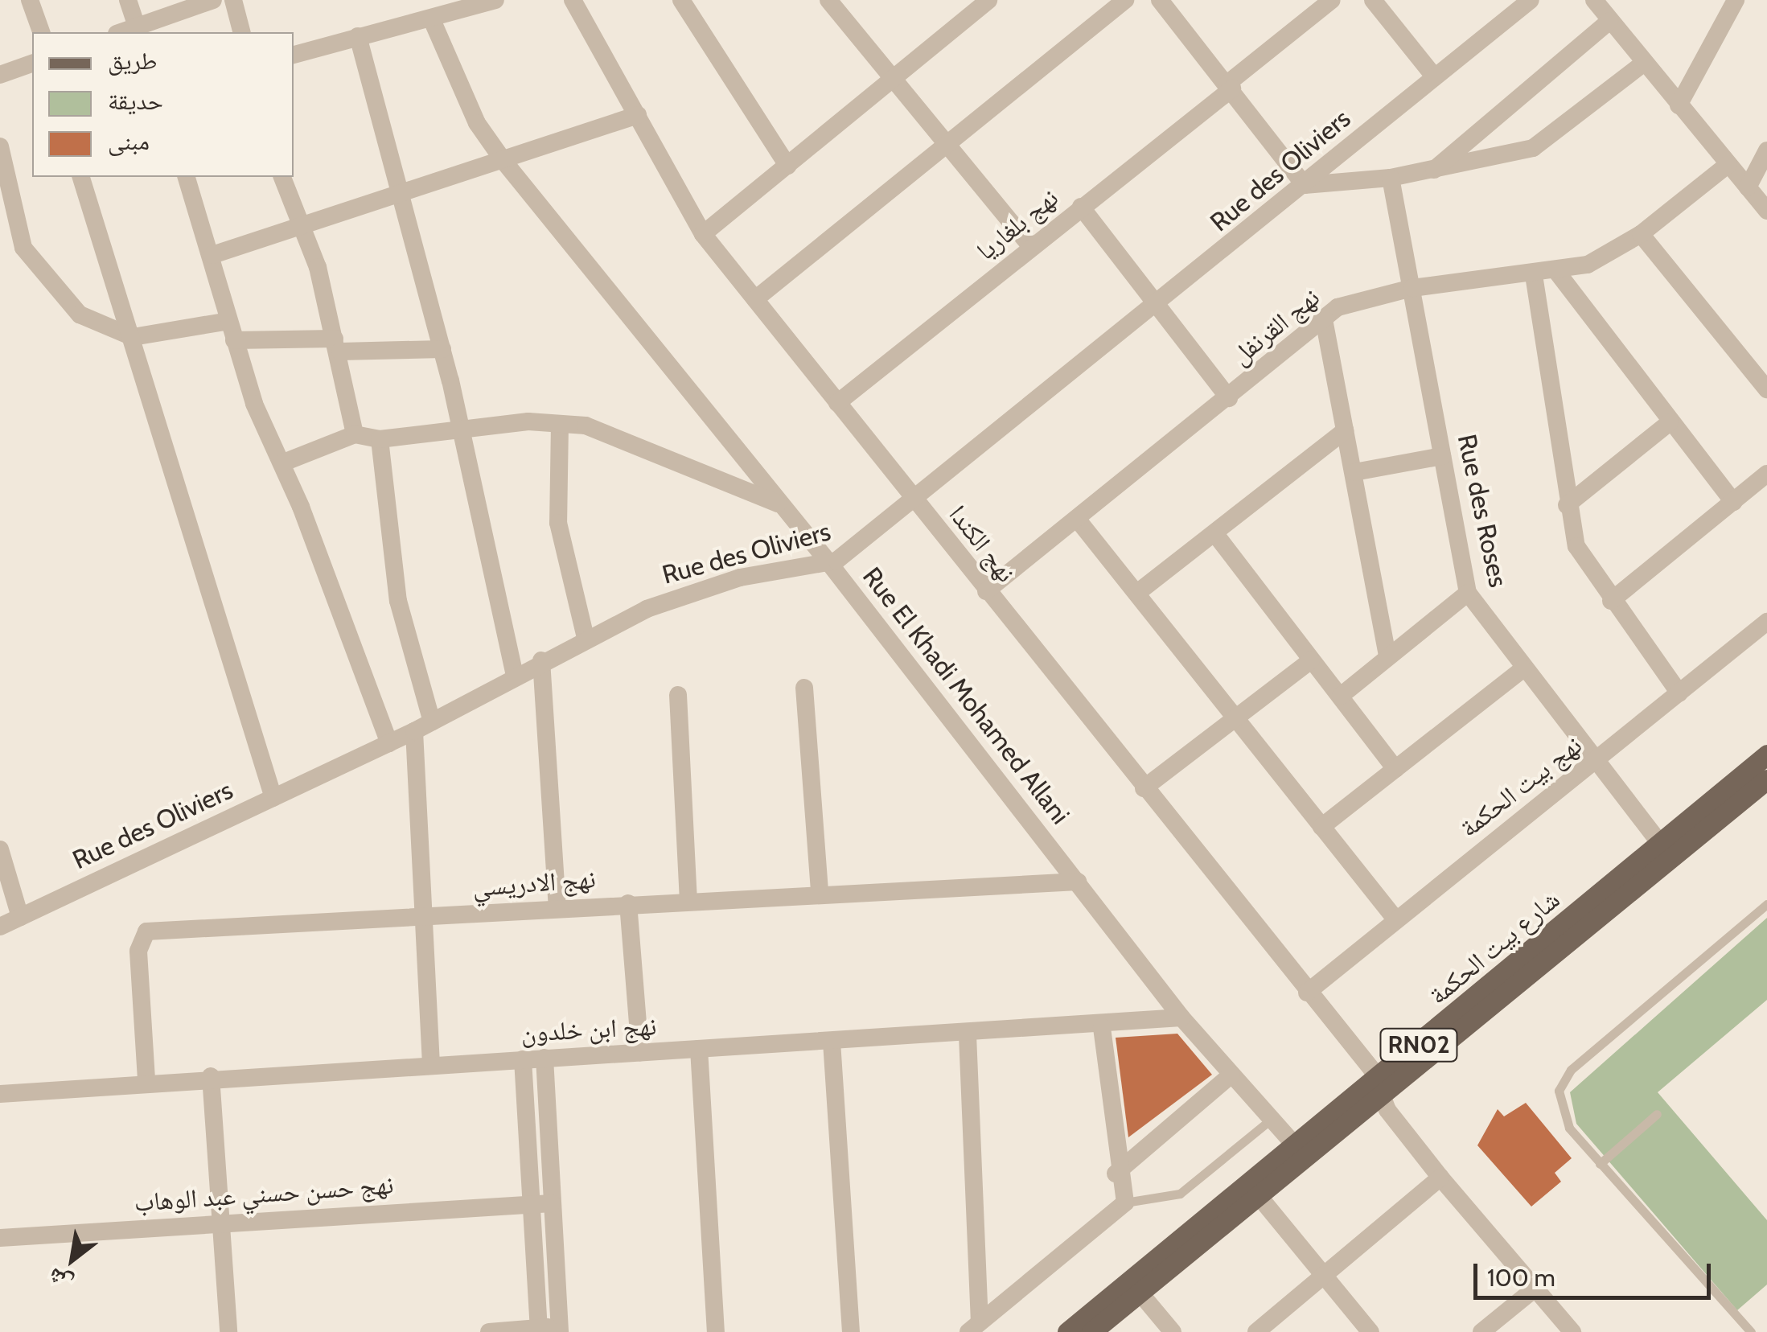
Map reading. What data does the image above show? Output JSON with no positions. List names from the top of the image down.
{
  "streets": {
    "main road": ["شارع بيت الحكمة", "RN02"],
    "street": [
      "Rue des Oliviers",
      "نهج بلغاريا",
      "نهج القرنفل",
      "Rue des Roses",
      "نهج الكندا",
      "Rue El Khadi Mohamed Allani",
      "نهج بيت الحكمة",
      "نهج الادريسي",
      "نهج ابن خلدون",
      "نهج حسن حسني عبد الوهاب"
    ]
  },
  "crossings": [
    ["Rue des Oliviers", "نهج الكندا"],
    ["Rue des Oliviers", "Rue El Khadi Mohamed Allani"],
    ["نهج بلغاريا", "نهج الكندا"],
    ["نهج القرنفل", "Rue des Roses"],
    ["نهج القرنفل", "نهج الكندا"],
    ["Rue des Roses", "نهج بيت الحكمة"],
    ["Rue des Roses", "شارع بيت الحكمة"],
    ["نهج الكندا", "نهج بيت الحكمة"],
    ["نهج الكندا", "شارع بيت الحكمة"],
    ["Rue El Khadi Mohamed Allani", "نهج الادريسي"],
    ["Rue El Khadi Mohamed Allani", "شارع بيت الحكمة"],
    ["Rue El Khadi Mohamed Allani", "نهج ابن خلدون"],
    ["نهج الادريسي", "نهج ابن خلدون"]
  ],
  "legend": ["طريق", "حديقة", "مبنى"],
  "scale_bar": "100 m",
  "north": "bottom left"
}
